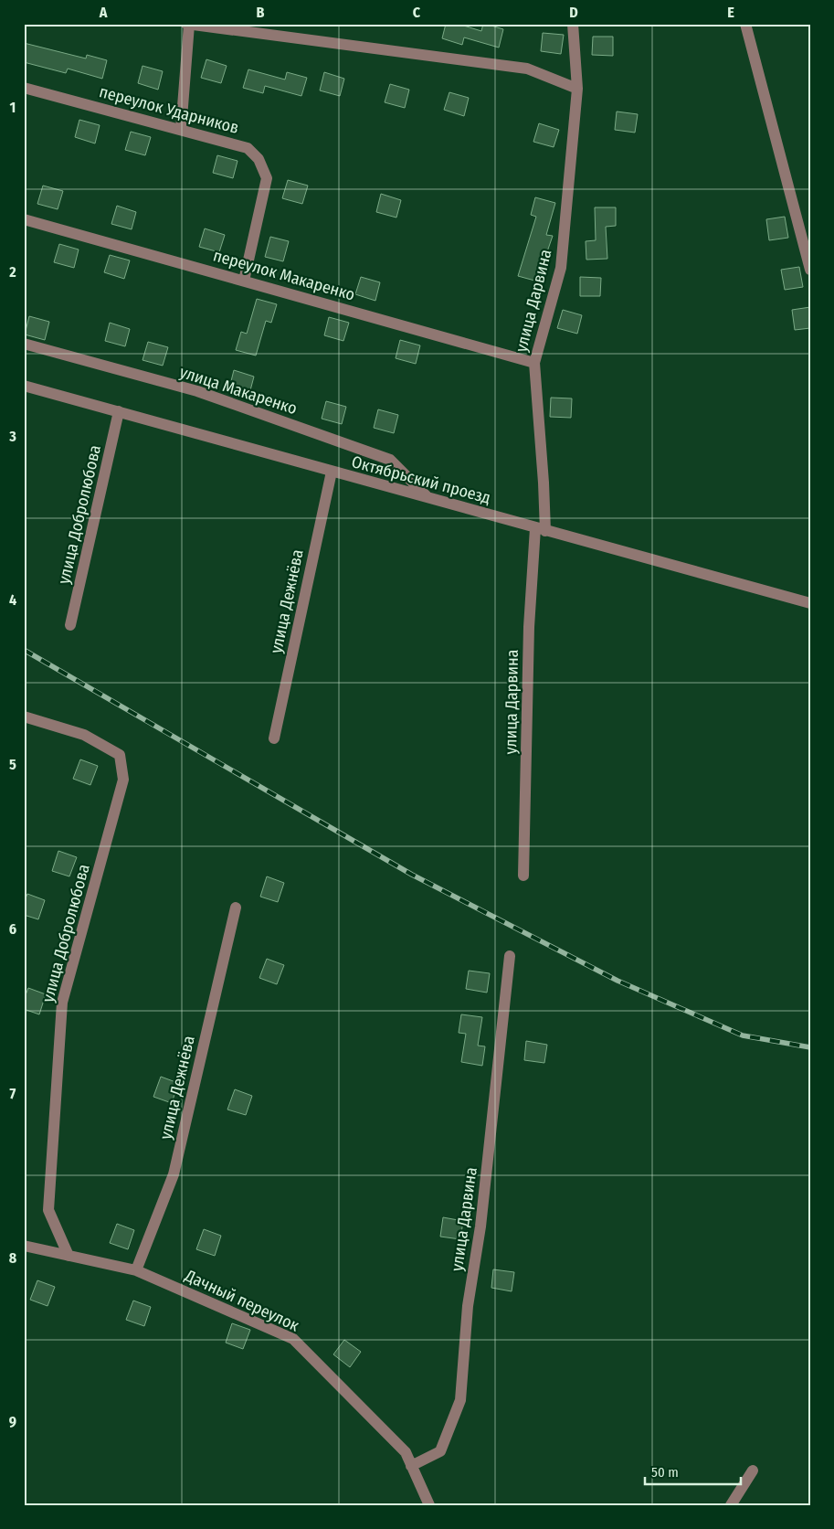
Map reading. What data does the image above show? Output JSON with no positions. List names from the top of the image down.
{
  "streets": {
    "street": [
      "переулок Ударников",
      "переулок Макаренко",
      "улица Дарвина",
      "улица Макаренко",
      "Октябрьский проезд",
      "улица Добролюбова",
      "улица Дежнёва",
      "Дачный переулок"
    ]
  },
  "crossings": [
    ["переулок Ударников", "переулок Макаренко"],
    ["переулок Макаренко", "улица Дарвина"],
    ["улица Дарвина", "Октябрьский проезд"],
    ["улица Дарвина", "Дачный переулок"],
    ["улица Макаренко", "Октябрьский проезд"],
    ["Октябрьский проезд", "улица Добролюбова"],
    ["Октябрьский проезд", "улица Дежнёва"],
    ["улица Добролюбова", "Дачный переулок"],
    ["улица Дежнёва", "Дачный переулок"]
  ],
  "scale_bar": "50 m",
  "grid": {
    "columns": [
      "A",
      "B",
      "C",
      "D",
      "E"
    ],
    "rows": [
      "1",
      "2",
      "3",
      "4",
      "5",
      "6",
      "7",
      "8",
      "9"
    ]
  }
}
